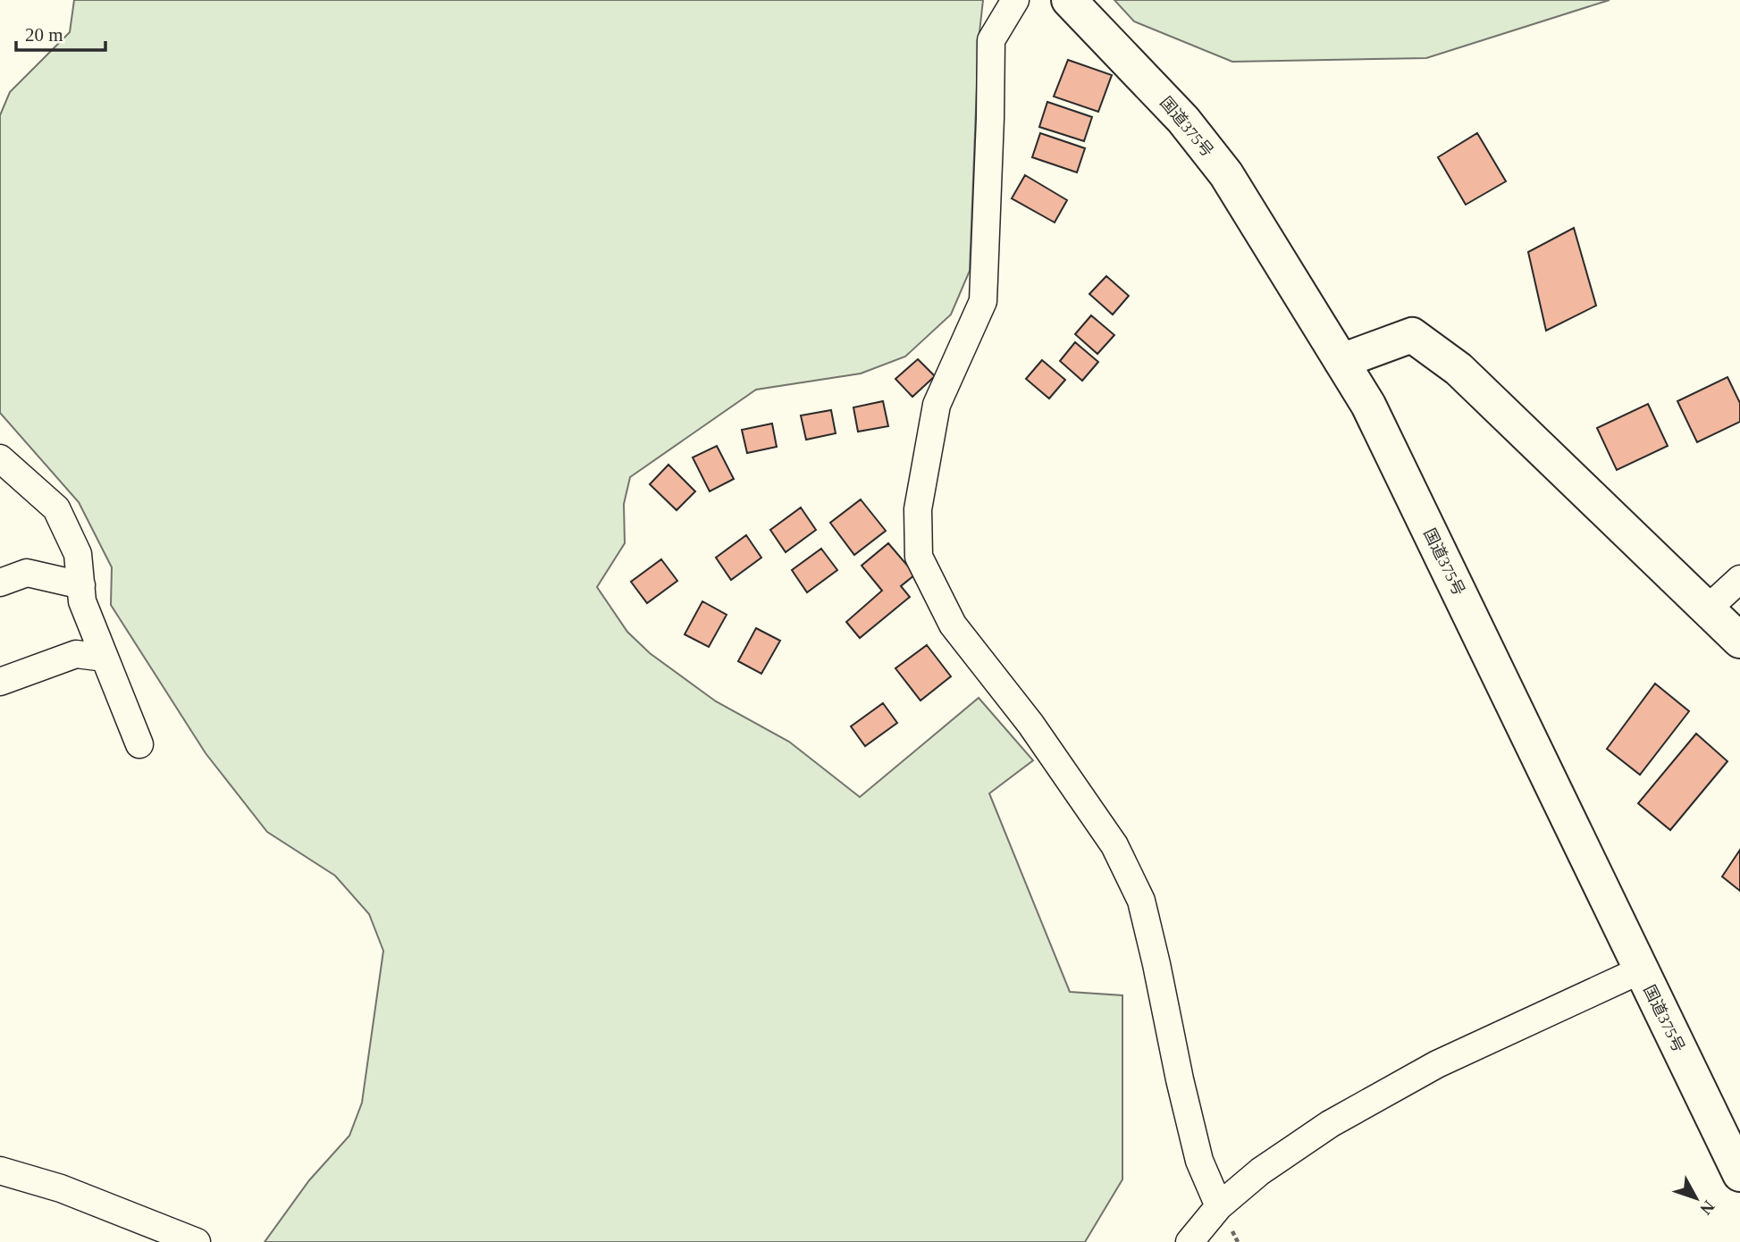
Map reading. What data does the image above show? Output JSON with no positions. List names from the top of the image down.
{
  "streets": {
    "main road": ["国道375号"]
  },
  "scale_bar": "20 m",
  "north": "bottom right"
}
